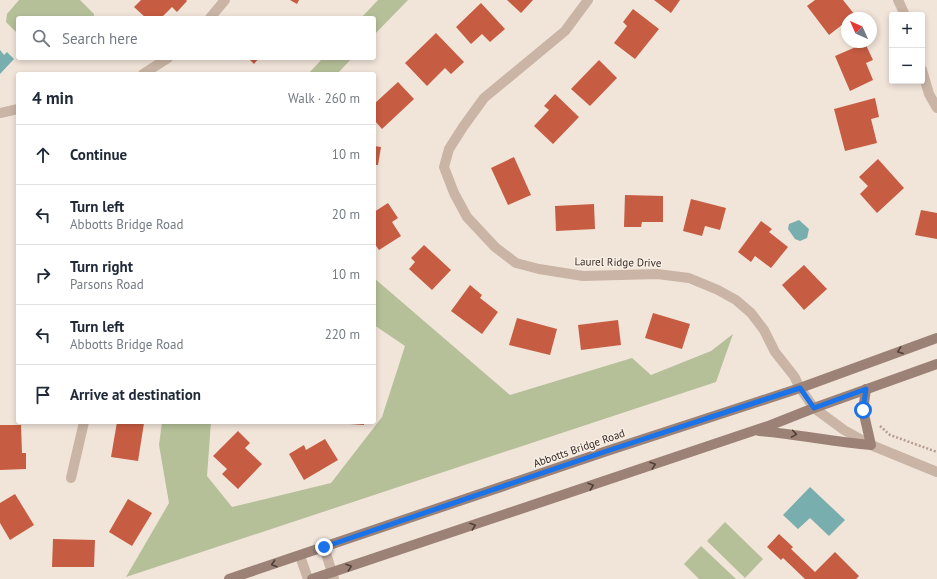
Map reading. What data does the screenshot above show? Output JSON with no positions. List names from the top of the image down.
{
  "streets": {
    "main road": ["Abbotts Bridge Road"],
    "street": ["Laurel Ridge Drive"]
  },
  "crossings": [
    ["Laurel Ridge Drive", "Abbotts Bridge Road"]
  ],
  "north": "top left",
  "page": {
    "map_buttons": ["+", "−"],
    "search": "Search here",
    "heading": ["4 min", "Walk · 260 m"],
    "list": [
      ["Continue", "10 m"],
      ["Turn left", "Abbotts Bridge Road", "20 m"],
      ["Turn right", "Parsons Road", "10 m"],
      ["Turn left", "Abbotts Bridge Road", "220 m"],
      "Arrive at destination"
    ]
  }
}
